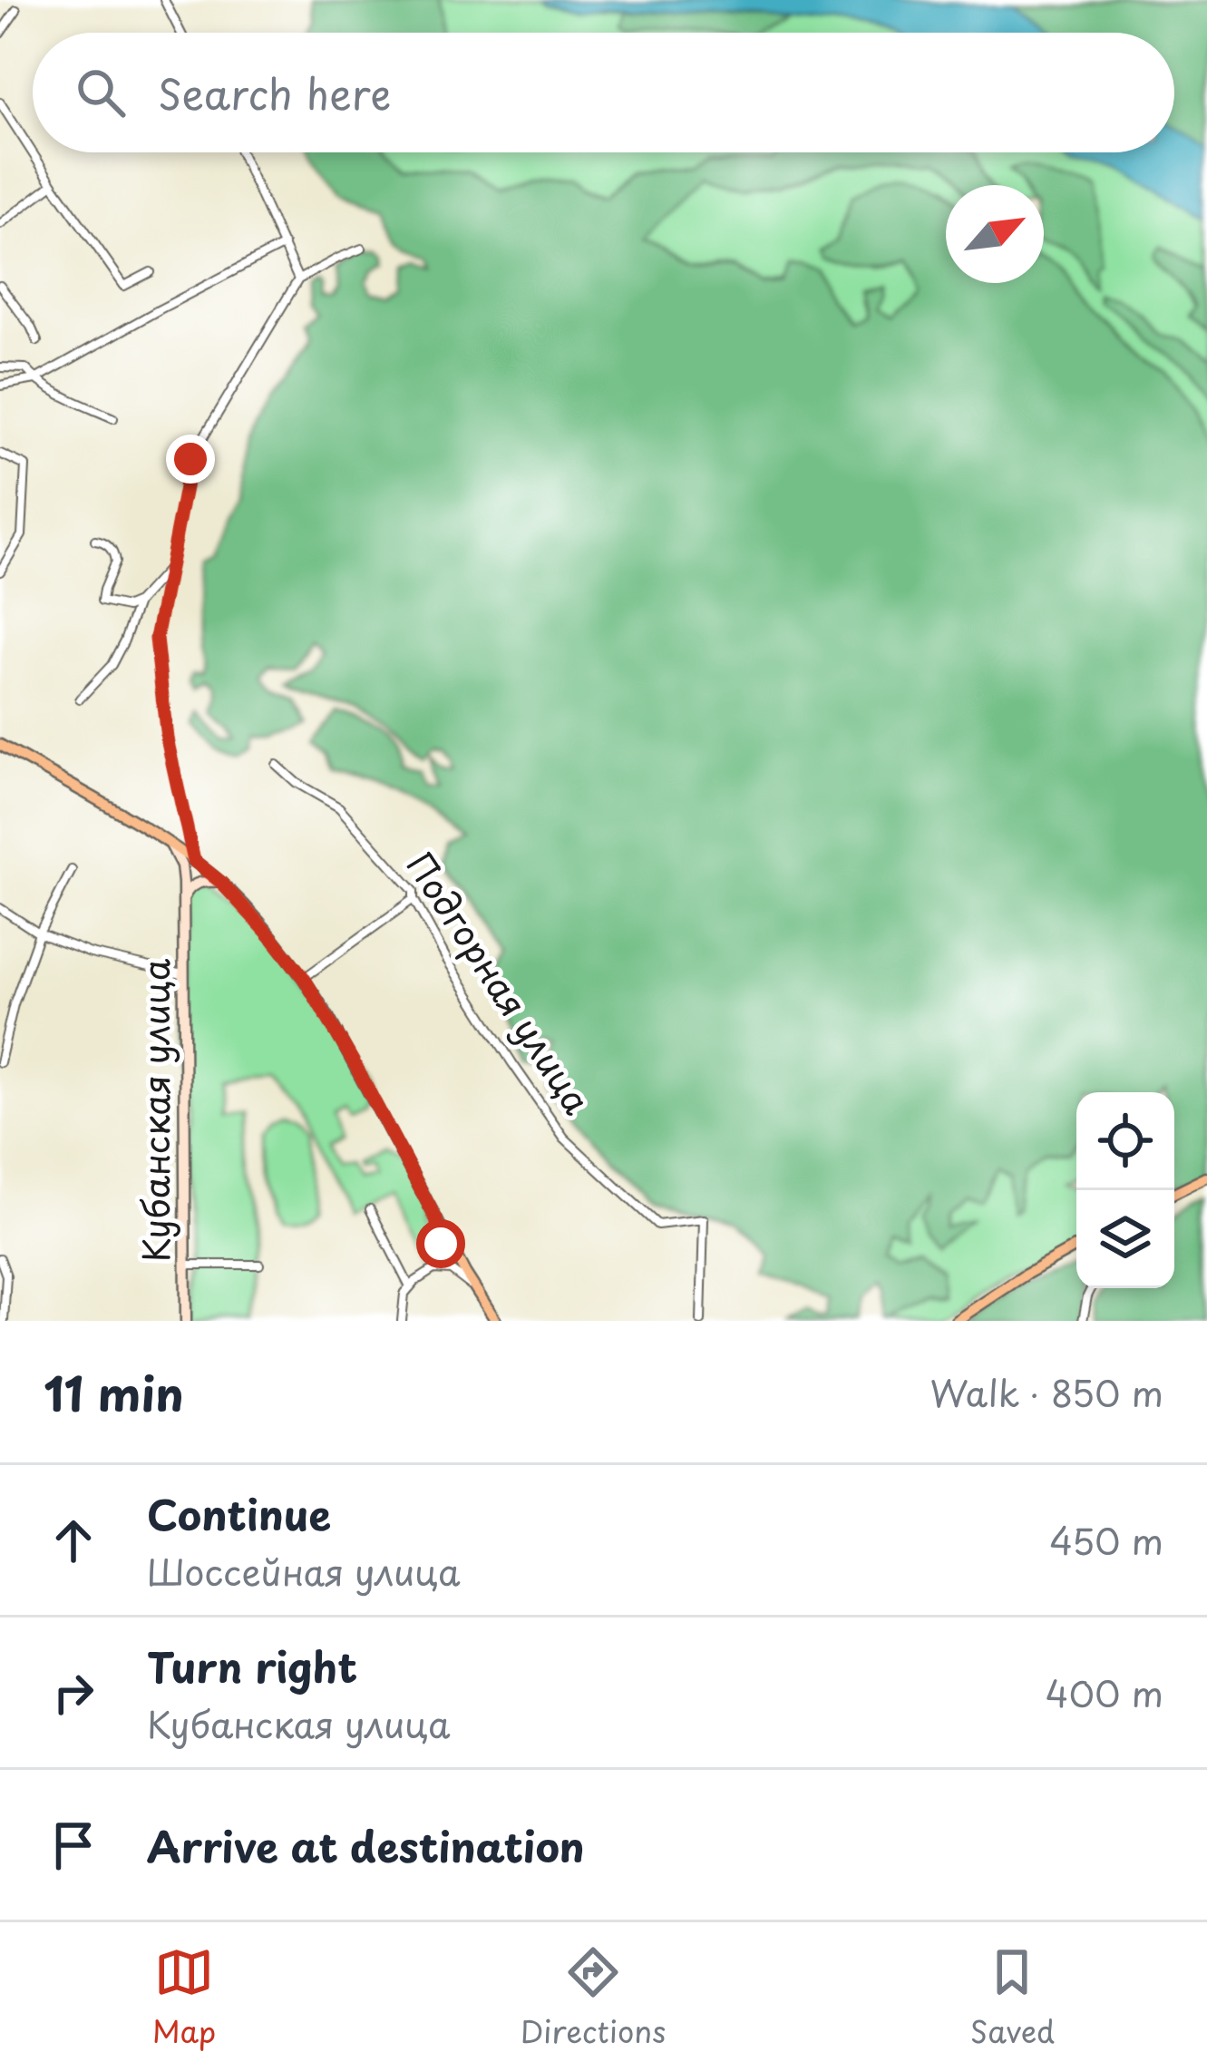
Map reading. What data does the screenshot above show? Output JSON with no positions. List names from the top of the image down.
{
  "streets": {
    "main road": ["Кубанская улица"],
    "street": ["Подгорная улица"]
  },
  "north": "top right",
  "page": {
    "search": "Search here",
    "heading": ["11 min", "Walk · 850 m"],
    "list": [
      ["Continue", "Шоссейная улица", "450 m"],
      ["Turn right", "Кубанская улица", "400 m"],
      "Arrive at destination"
    ],
    "nav": ["Map", "Directions", "Saved"]
  }
}
